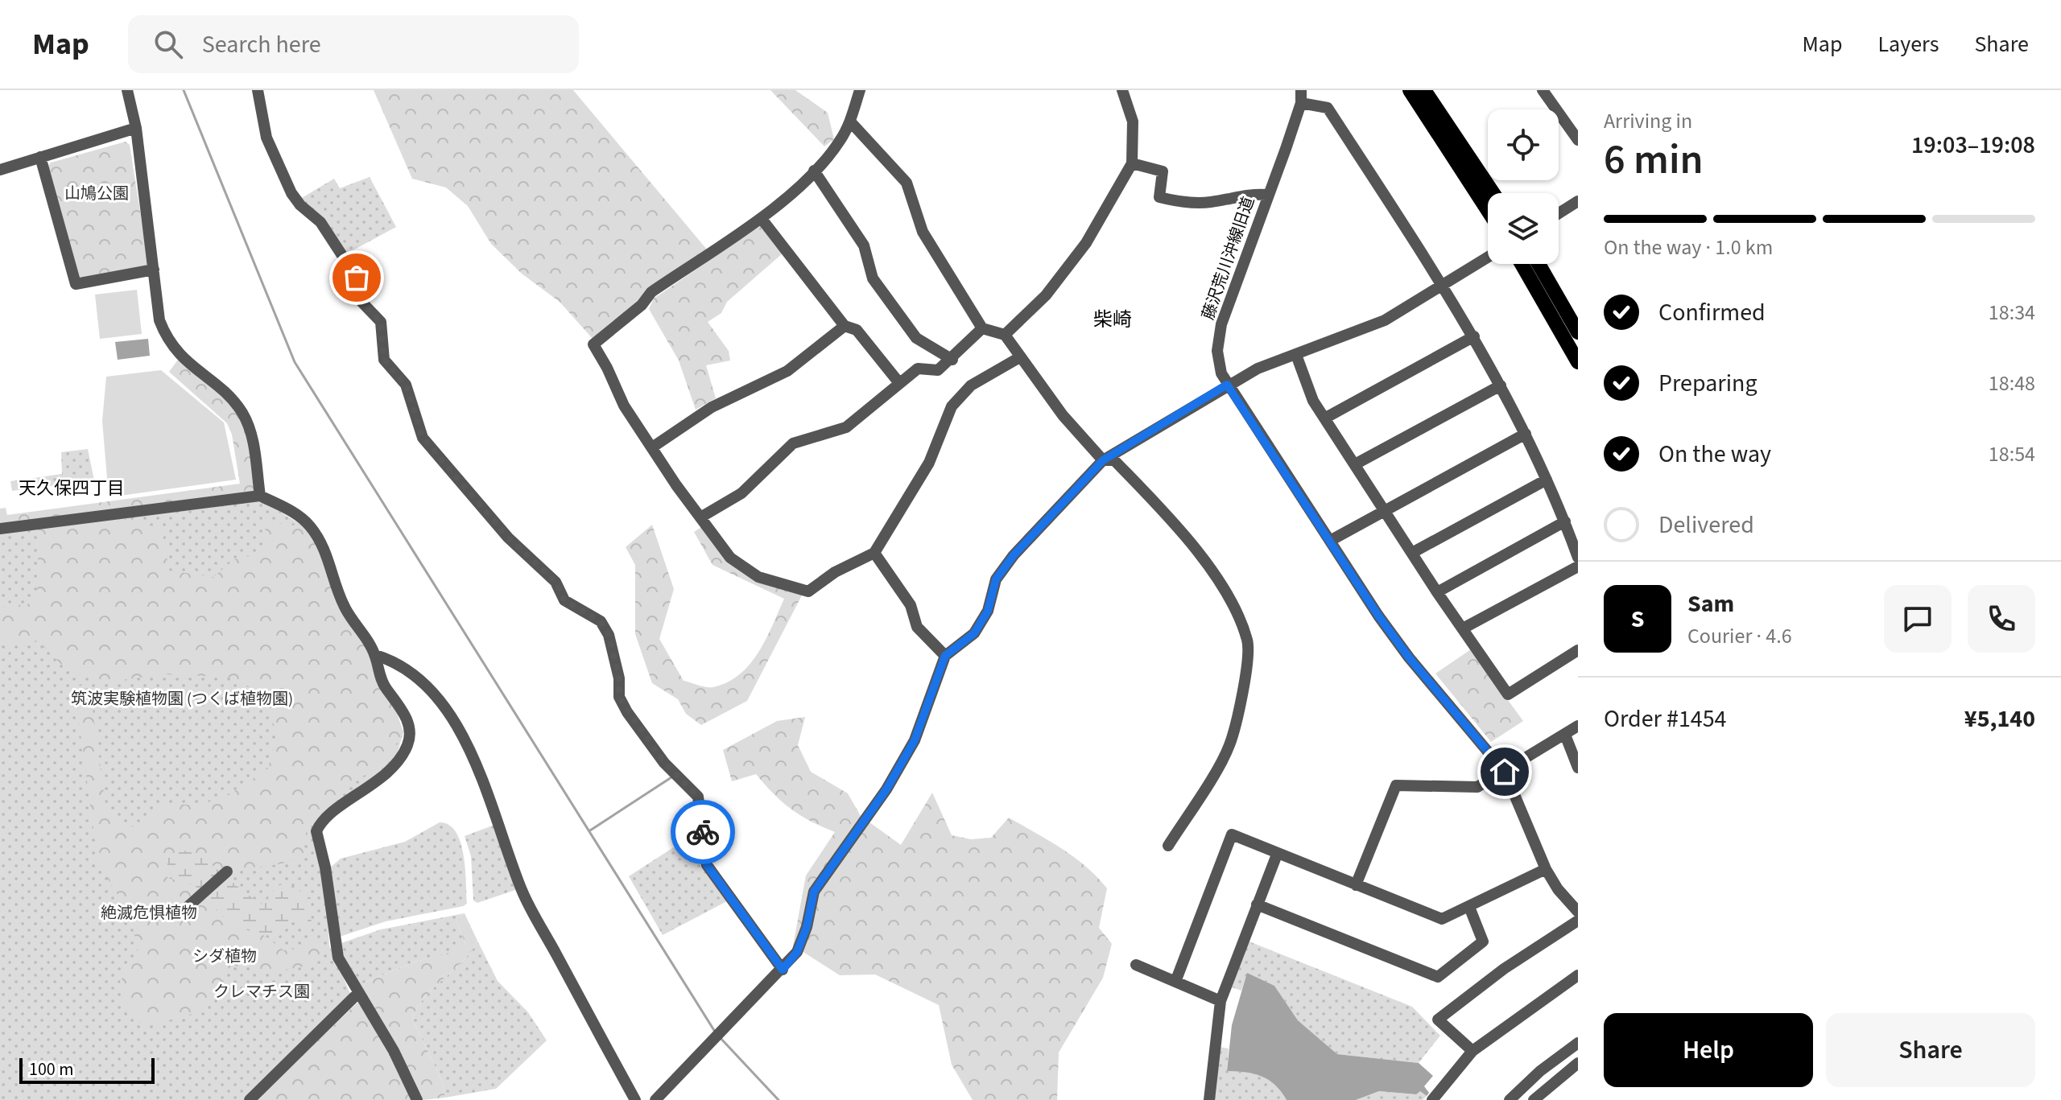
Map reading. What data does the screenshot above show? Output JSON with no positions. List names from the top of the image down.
{
  "streets": {
    "street": ["藤沢荒川沖線旧道"]
  },
  "districts": ["柴崎", "天久保四丁目"],
  "parks": [
    "山鳩公園",
    "筑波実験植物園 (つくば植物園)",
    "絶滅危惧植物",
    "シダ植物",
    "クレマチス園"
  ],
  "scale_bar": "100 m",
  "page": {
    "header": "Map",
    "search": "Search here",
    "nav": ["Map", "Layers", "Share"],
    "heading": ["6 min", "Arriving in", "19:03–19:08"],
    "panel": [
      "Sam",
      "Courier · 4.6",
      "Order #1454",
      "¥5,140"
    ],
    "bar": "On the way · 1.0 km",
    "list": [
      ["Confirmed", "18:34"],
      ["Preparing", "18:48"],
      ["On the way", "18:54"],
      "Delivered"
    ],
    "round": "S",
    "buttons": ["Help", "Share"],
    "scale": "100 m"
  }
}
